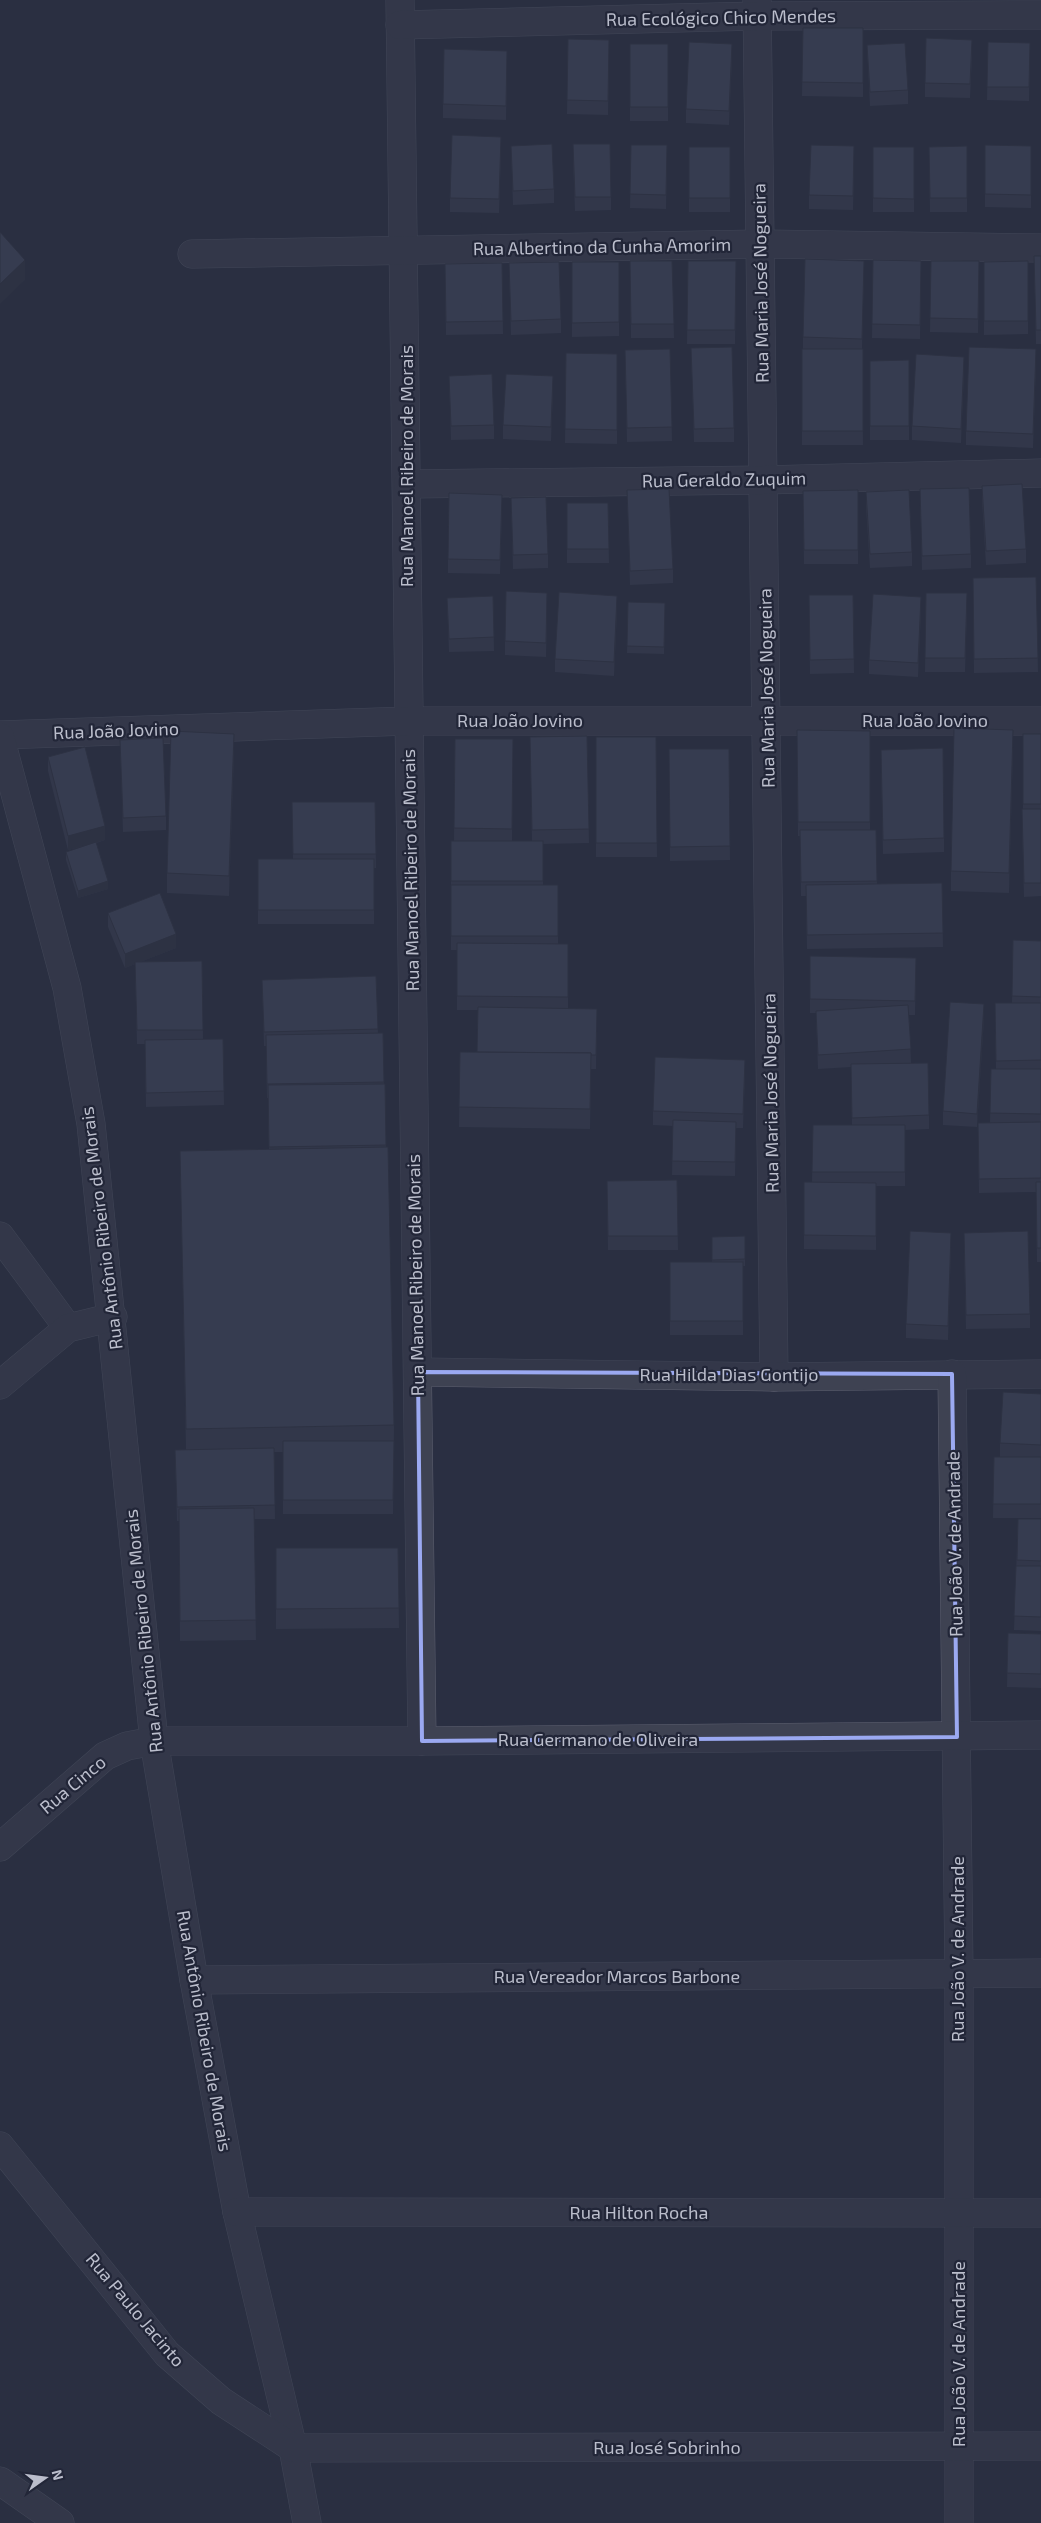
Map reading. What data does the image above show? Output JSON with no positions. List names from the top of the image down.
{
  "streets": {
    "street": [
      "Rua Ecológico Chico Mendes",
      "Rua Albertino da Cunha Amorim",
      "Rua Maria José Nogueira",
      "Rua Manoel Ribeiro de Morais",
      "Rua Geraldo Zuquim",
      "Rua João Jovino",
      "Rua Antônio Ribeiro de Morais",
      "Rua Hilda Dias Gontijo",
      "Rua João V. de Andrade",
      "Rua Germano de Oliveira",
      "Rua Cinco",
      "Rua Vereador Marcos Barbone",
      "Rua Hilton Rocha",
      "Rua Paulo Jacinto",
      "Rua José Sobrinho"
    ]
  },
  "crossings": [
    ["Rua Ecológico Chico Mendes", "Rua Maria José Nogueira"],
    ["Rua Ecológico Chico Mendes", "Rua Manoel Ribeiro de Morais"],
    ["Rua Albertino da Cunha Amorim", "Rua Maria José Nogueira"],
    ["Rua Albertino da Cunha Amorim", "Rua Manoel Ribeiro de Morais"],
    ["Rua Maria José Nogueira", "Rua Geraldo Zuquim"],
    ["Rua Maria José Nogueira", "Rua João Jovino"],
    ["Rua Maria José Nogueira", "Rua Hilda Dias Gontijo"],
    ["Rua Manoel Ribeiro de Morais", "Rua Geraldo Zuquim"],
    ["Rua Manoel Ribeiro de Morais", "Rua João Jovino"],
    ["Rua Manoel Ribeiro de Morais", "Rua Hilda Dias Gontijo"],
    ["Rua Manoel Ribeiro de Morais", "Rua Germano de Oliveira"],
    ["Rua João Jovino", "Rua Antônio Ribeiro de Morais"],
    ["Rua Antônio Ribeiro de Morais", "Rua Germano de Oliveira"],
    ["Rua Antônio Ribeiro de Morais", "Rua Cinco"],
    ["Rua Antônio Ribeiro de Morais", "Rua Vereador Marcos Barbone"],
    ["Rua Antônio Ribeiro de Morais", "Rua Hilton Rocha"],
    ["Rua Antônio Ribeiro de Morais", "Rua Paulo Jacinto"],
    ["Rua Antônio Ribeiro de Morais", "Rua José Sobrinho"],
    ["Rua Hilda Dias Gontijo", "Rua João V. de Andrade"],
    ["Rua João V. de Andrade", "Rua Germano de Oliveira"],
    ["Rua João V. de Andrade", "Rua Vereador Marcos Barbone"],
    ["Rua João V. de Andrade", "Rua Hilton Rocha"],
    ["Rua João V. de Andrade", "Rua José Sobrinho"],
    ["Rua Germano de Oliveira", "Rua Cinco"],
    ["Rua Paulo Jacinto", "Rua José Sobrinho"]
  ],
  "north": "right"
}
